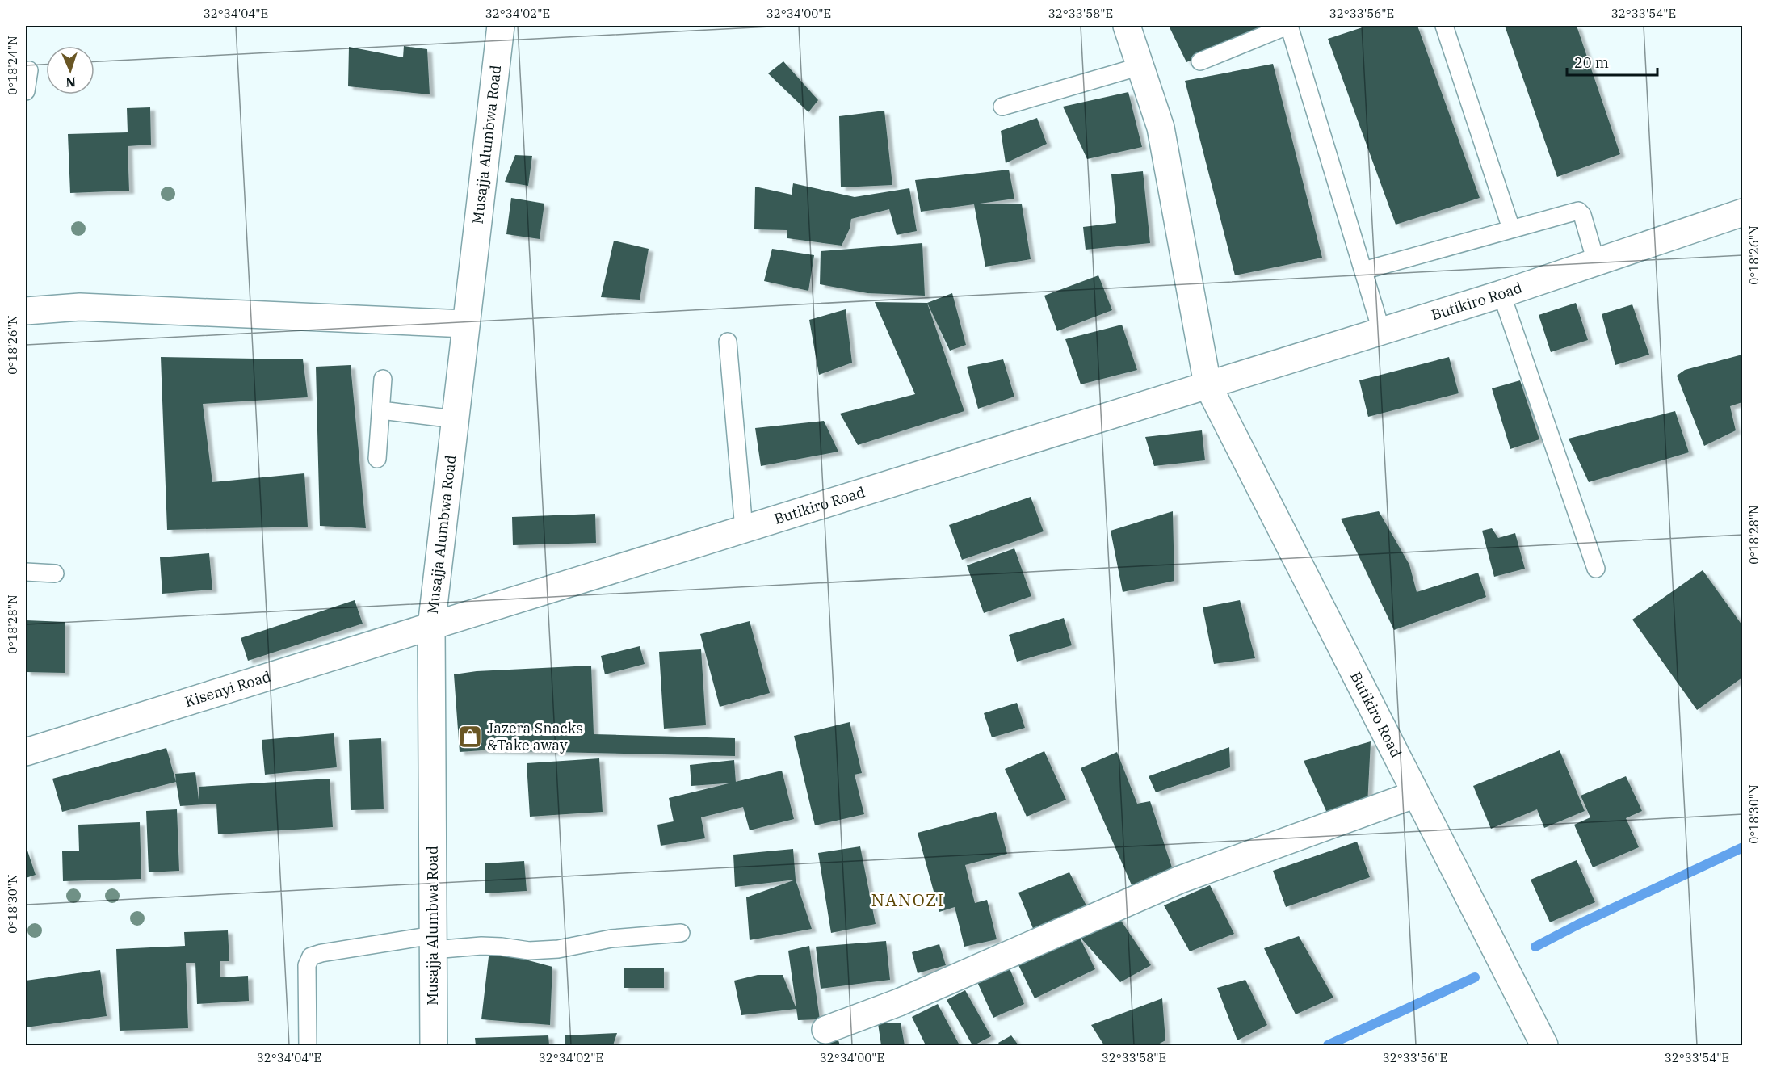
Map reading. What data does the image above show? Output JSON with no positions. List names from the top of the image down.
{
  "streets": {
    "street": ["Musajja Alumbwa Road", "Butikiro Road", "Kisenyi Road"]
  },
  "crossings": [
    ["Musajja Alumbwa Road", "Butikiro Road"],
    ["Musajja Alumbwa Road", "Kisenyi Road"],
    ["Butikiro Road", "Kisenyi Road"]
  ],
  "districts": ["NANOZI"],
  "places": {
    "shop": ["Jazera Snacks &Take away"]
  },
  "scale_bar": "20 m",
  "north": "bottom",
  "coordinates": [
    "32°34'04\"E",
    "32°34'02\"E",
    "32°34'00\"E",
    "32°33'58\"E",
    "32°33'56\"E",
    "32°33'54\"E",
    "0°18'24\"N",
    "0°18'26\"N",
    "0°18'28\"N",
    "0°18'30\"N"
  ]
}
